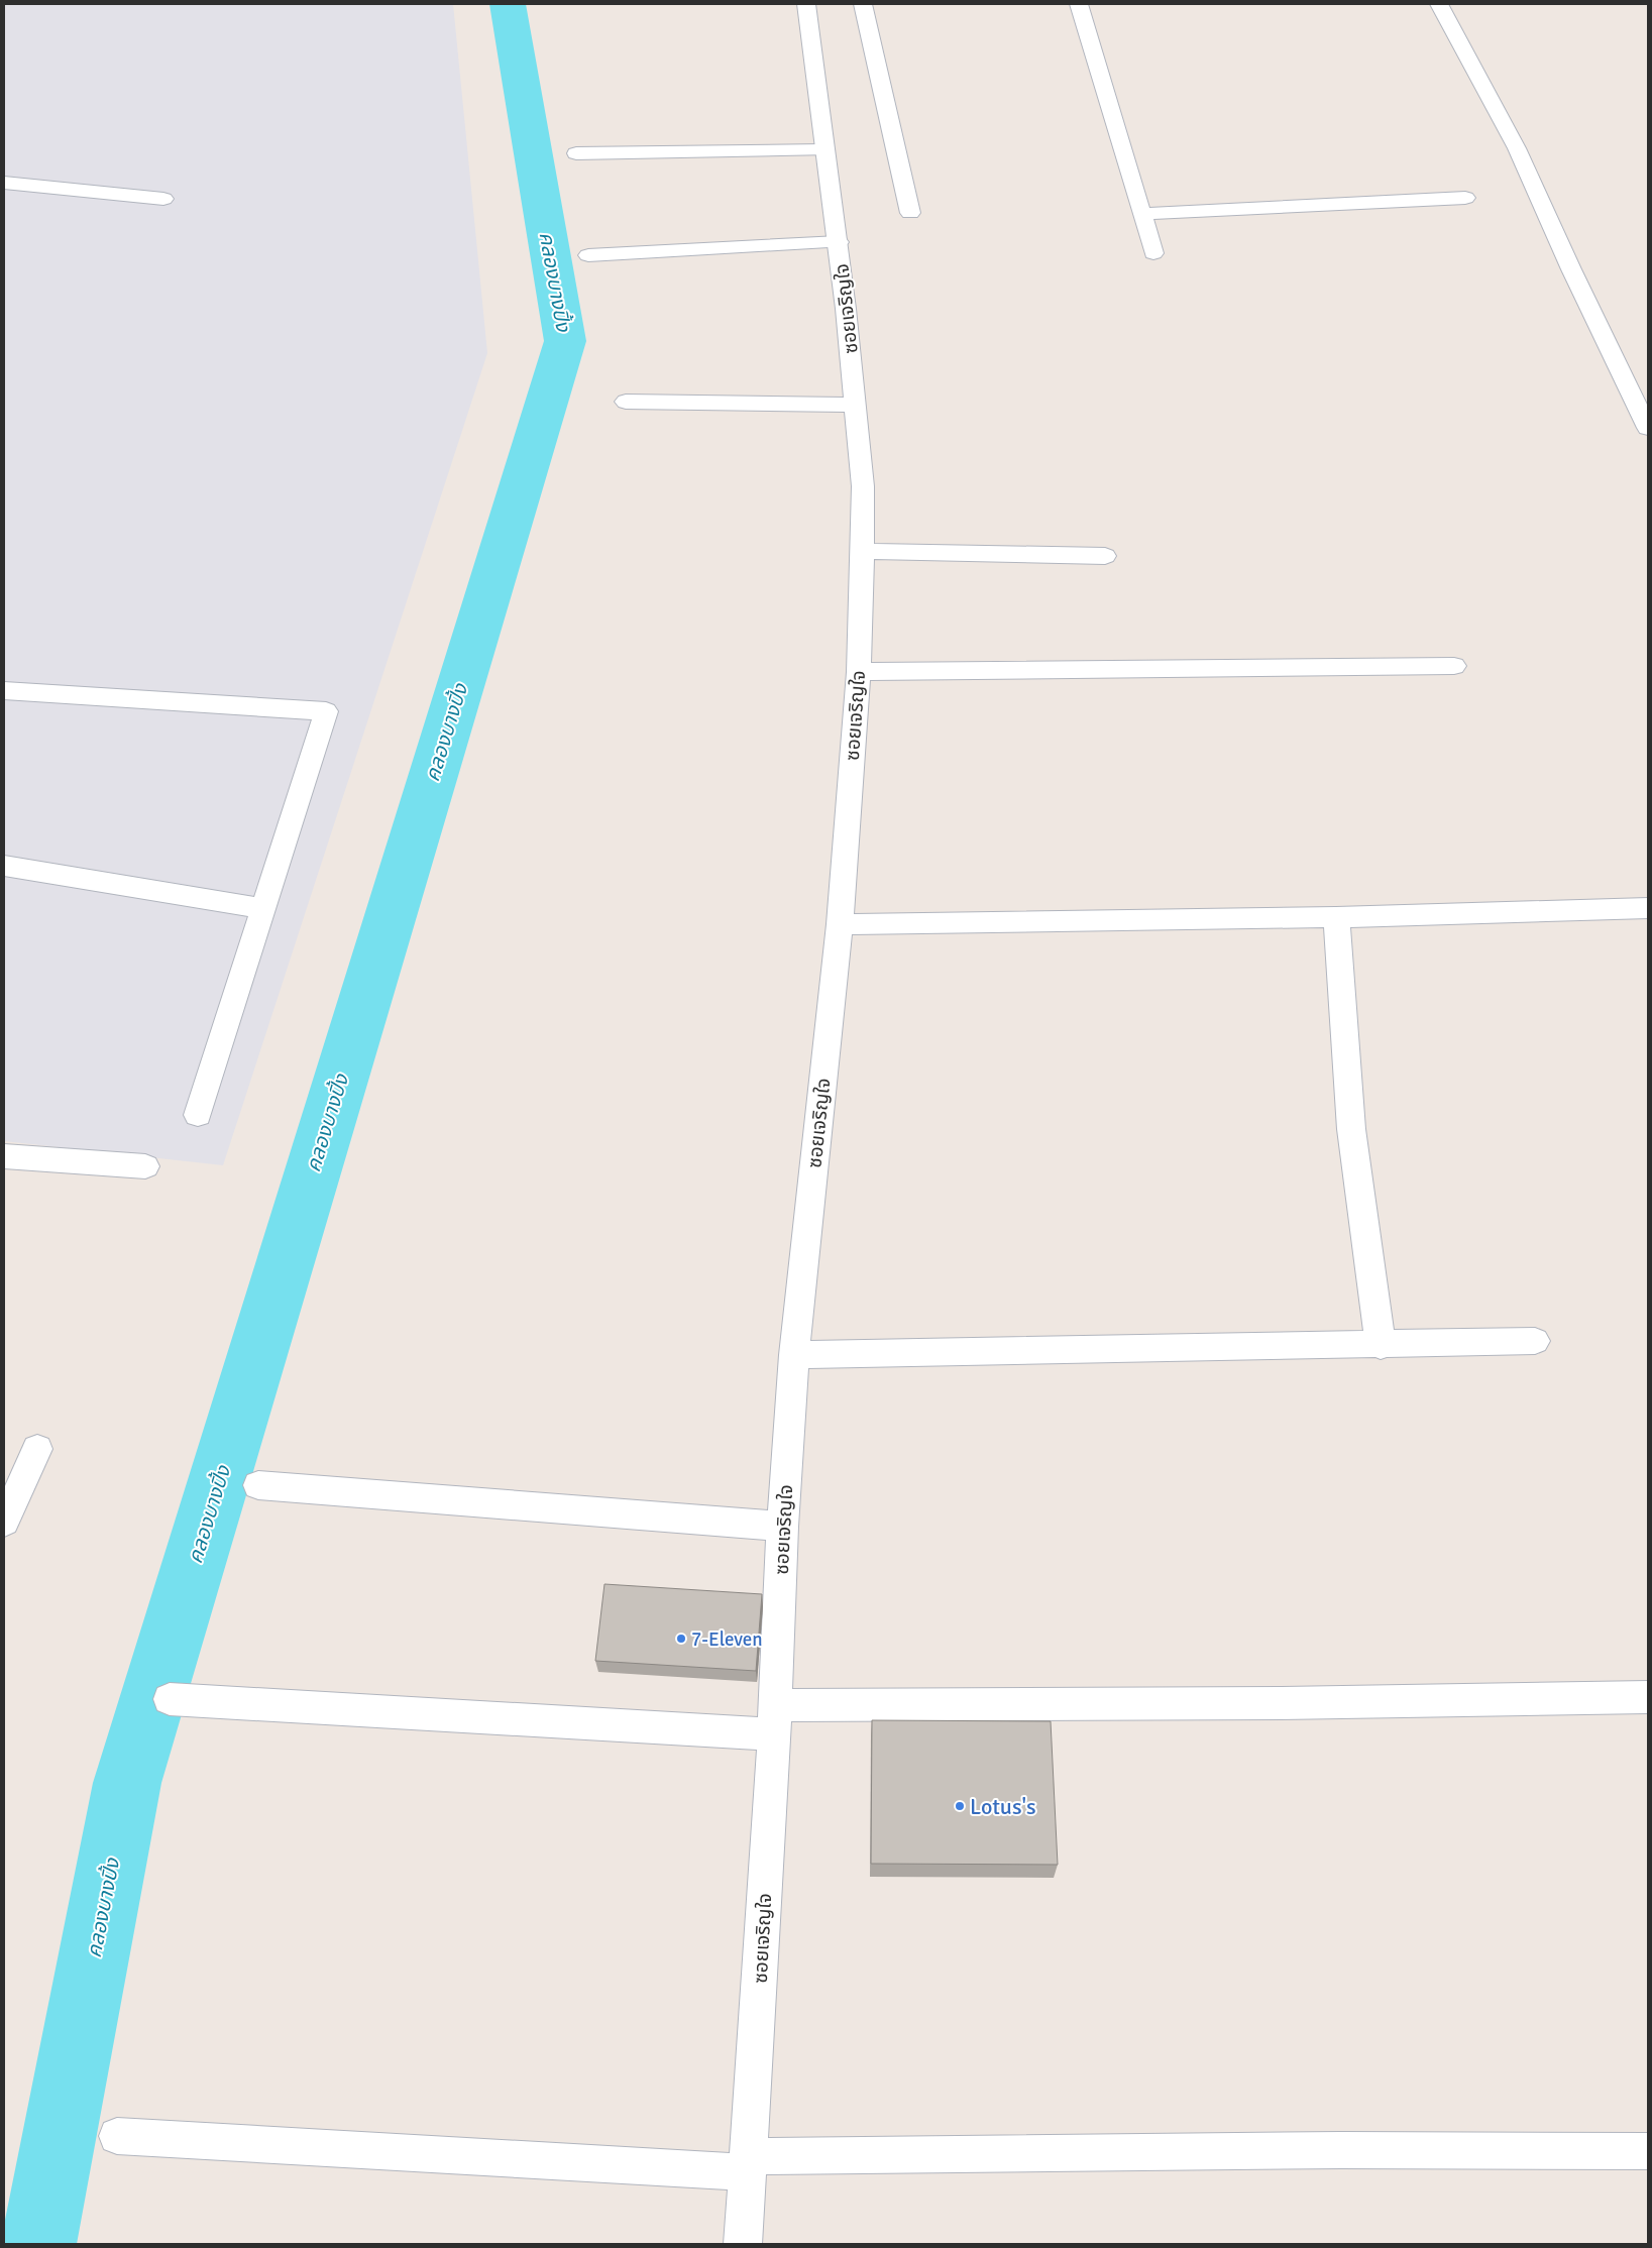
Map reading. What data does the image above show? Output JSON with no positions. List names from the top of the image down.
{
  "streets": {
    "street": ["ซอยเจริญใจ"]
  },
  "water": ["คลองบางปิ้ง"],
  "places": ["7-Eleven", "Lotus's"]
}
